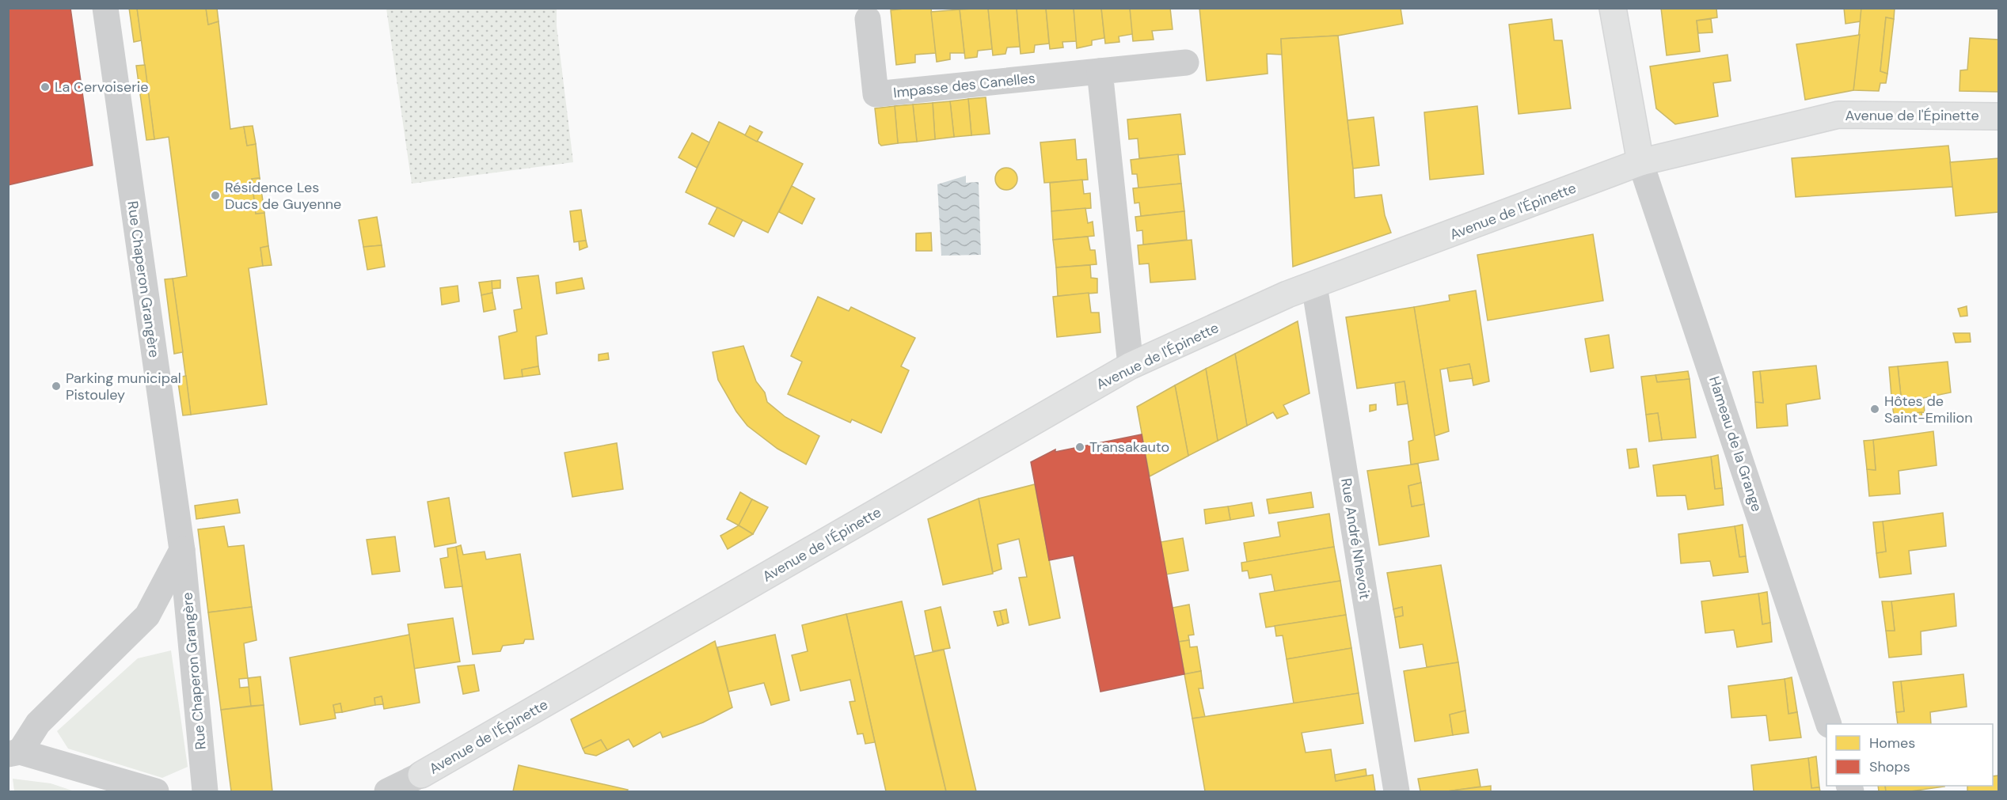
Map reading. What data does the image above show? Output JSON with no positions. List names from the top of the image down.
{
  "streets": {
    "street": [
      "Impasse des Canelles",
      "Avenue de l'Épinette",
      "Rue Chaperon Grangère",
      "Hameau de la Grange",
      "Rue André Nhevoit"
    ]
  },
  "crossings": [
    ["Avenue de l'Épinette", "Hameau de la Grange"],
    ["Avenue de l'Épinette", "Rue André Nhevoit"]
  ],
  "places": [
    "La Cervoiserie",
    "Résidence Les Ducs de Guyenne",
    "Parking municipal Pistouley",
    "Hôtes de Saint-Emilion",
    "Transakauto"
  ],
  "legend": ["Homes", "Shops"]
}
